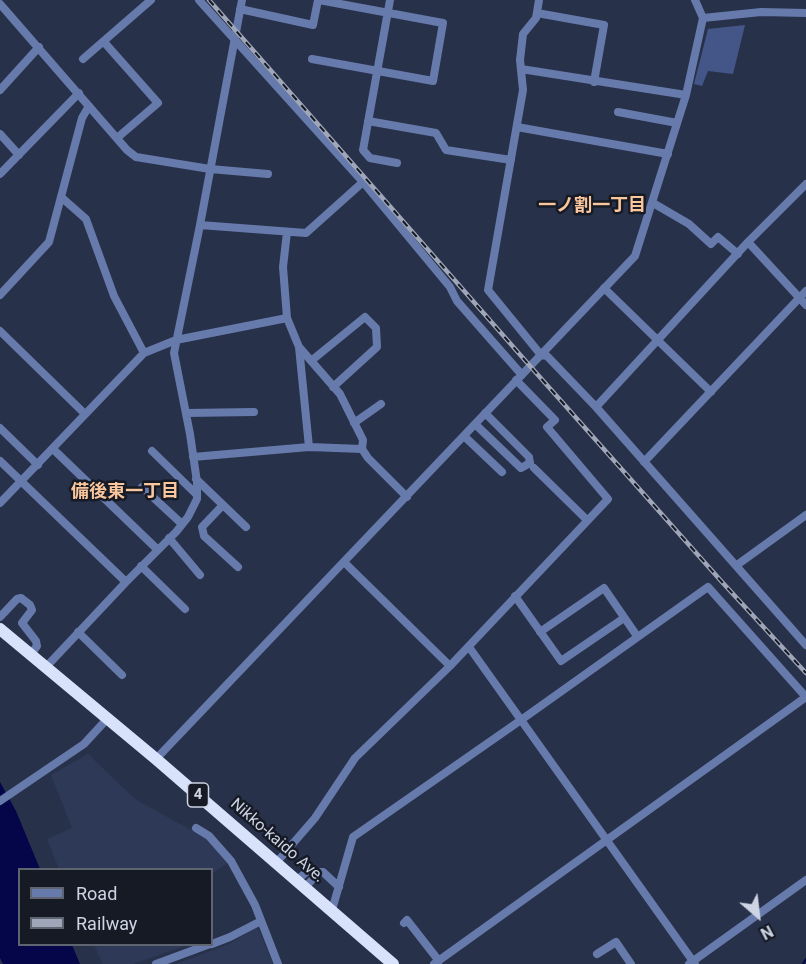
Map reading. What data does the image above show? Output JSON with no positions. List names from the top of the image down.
{
  "streets": {
    "highway": ["4", "Nikko-kaido Ave."]
  },
  "districts": ["一ノ割一丁目", "備後東一丁目"],
  "legend": ["Road", "Railway"],
  "north": "bottom right"
}
